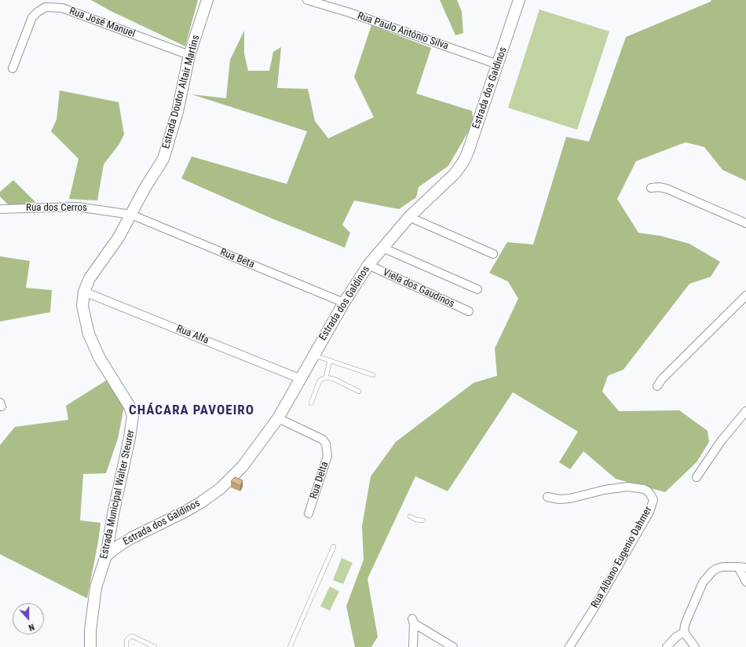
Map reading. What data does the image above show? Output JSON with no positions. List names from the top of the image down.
{
  "streets": {
    "street": [
      "Rua José Manuel",
      "Rua Paulo Antônio Silva",
      "Estrada dos Galdinos",
      "Estrada Doutor Altair Martins",
      "Rua dos Cerros",
      "Rua Beta",
      "Viela dos Gaudinos",
      "Rua Alfa",
      "Rua Delta",
      "Estrada Municipal Walter Steurer",
      "Rua Albano Eugenio Dahmer"
    ]
  },
  "crossings": [
    ["Rua José Manuel", "Estrada Doutor Altair Martins"],
    ["Rua Paulo Antônio Silva", "Estrada dos Galdinos"],
    ["Estrada dos Galdinos", "Rua Beta"],
    ["Estrada dos Galdinos", "Viela dos Gaudinos"],
    ["Estrada dos Galdinos", "Rua Alfa"],
    ["Estrada dos Galdinos", "Rua Delta"],
    ["Estrada dos Galdinos", "Estrada Municipal Walter Steurer"],
    ["Estrada Doutor Altair Martins", "Rua dos Cerros"],
    ["Estrada Doutor Altair Martins", "Rua Beta"],
    ["Estrada Doutor Altair Martins", "Estrada Municipal Walter Steurer"],
    ["Rua dos Cerros", "Rua Beta"],
    ["Rua dos Cerros", "Estrada Municipal Walter Steurer"],
    ["Rua Beta", "Estrada Municipal Walter Steurer"],
    ["Rua Alfa", "Estrada Municipal Walter Steurer"]
  ],
  "districts": ["CHÁCARA PAVOEIRO"],
  "north": "bottom"
}
